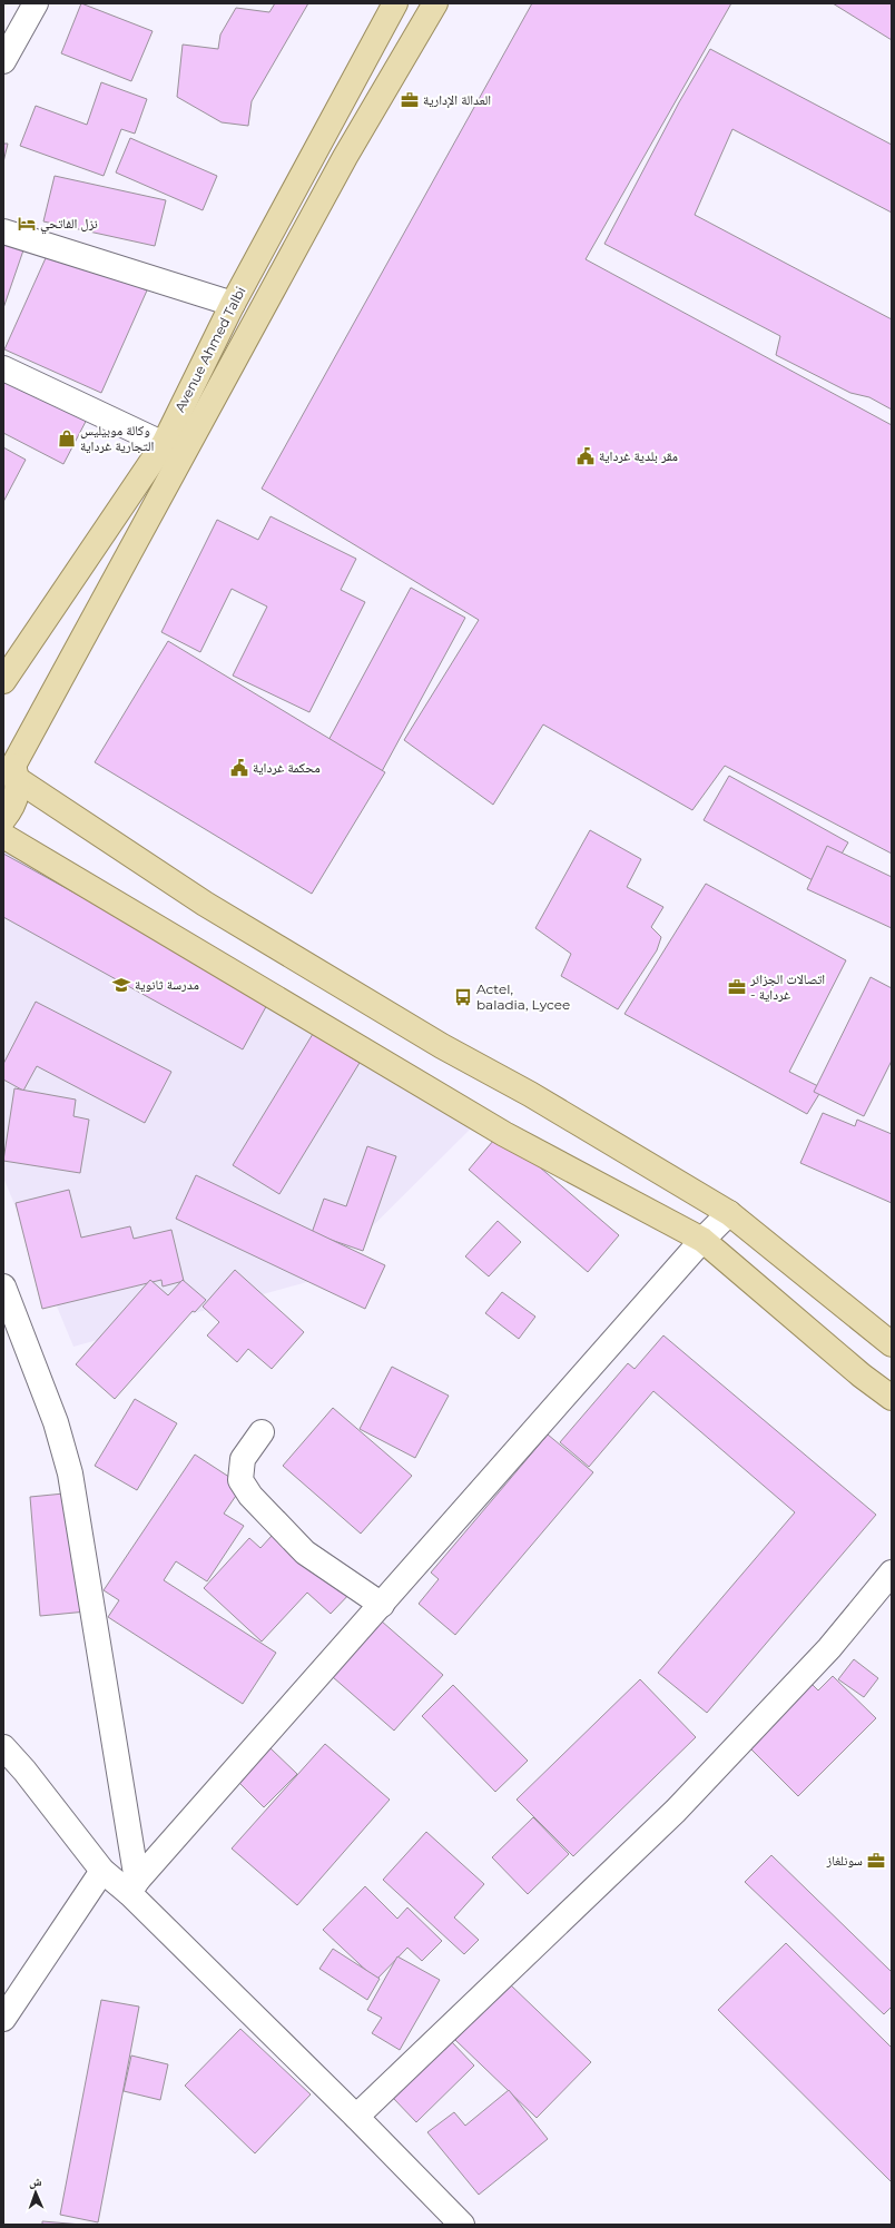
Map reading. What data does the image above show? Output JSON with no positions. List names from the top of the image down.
{
  "streets": {
    "main road": ["Avenue Ahmed Talbi"]
  },
  "places": {
    "office": ["العدالة الإدارية", "اتصالات الجزائر - غرداية", "سونلغاز"],
    "hotel": ["نزل الفاتحي"],
    "shop": ["وكالة موبيليس التجارية غرداية"],
    "public building": ["مقر بلدية غرداية", "محكمة غرداية"],
    "school or university": ["مدرسة ثانوية"],
    "bus stop": ["Actel, baladia, Lycee"]
  },
  "north": "top"
}
